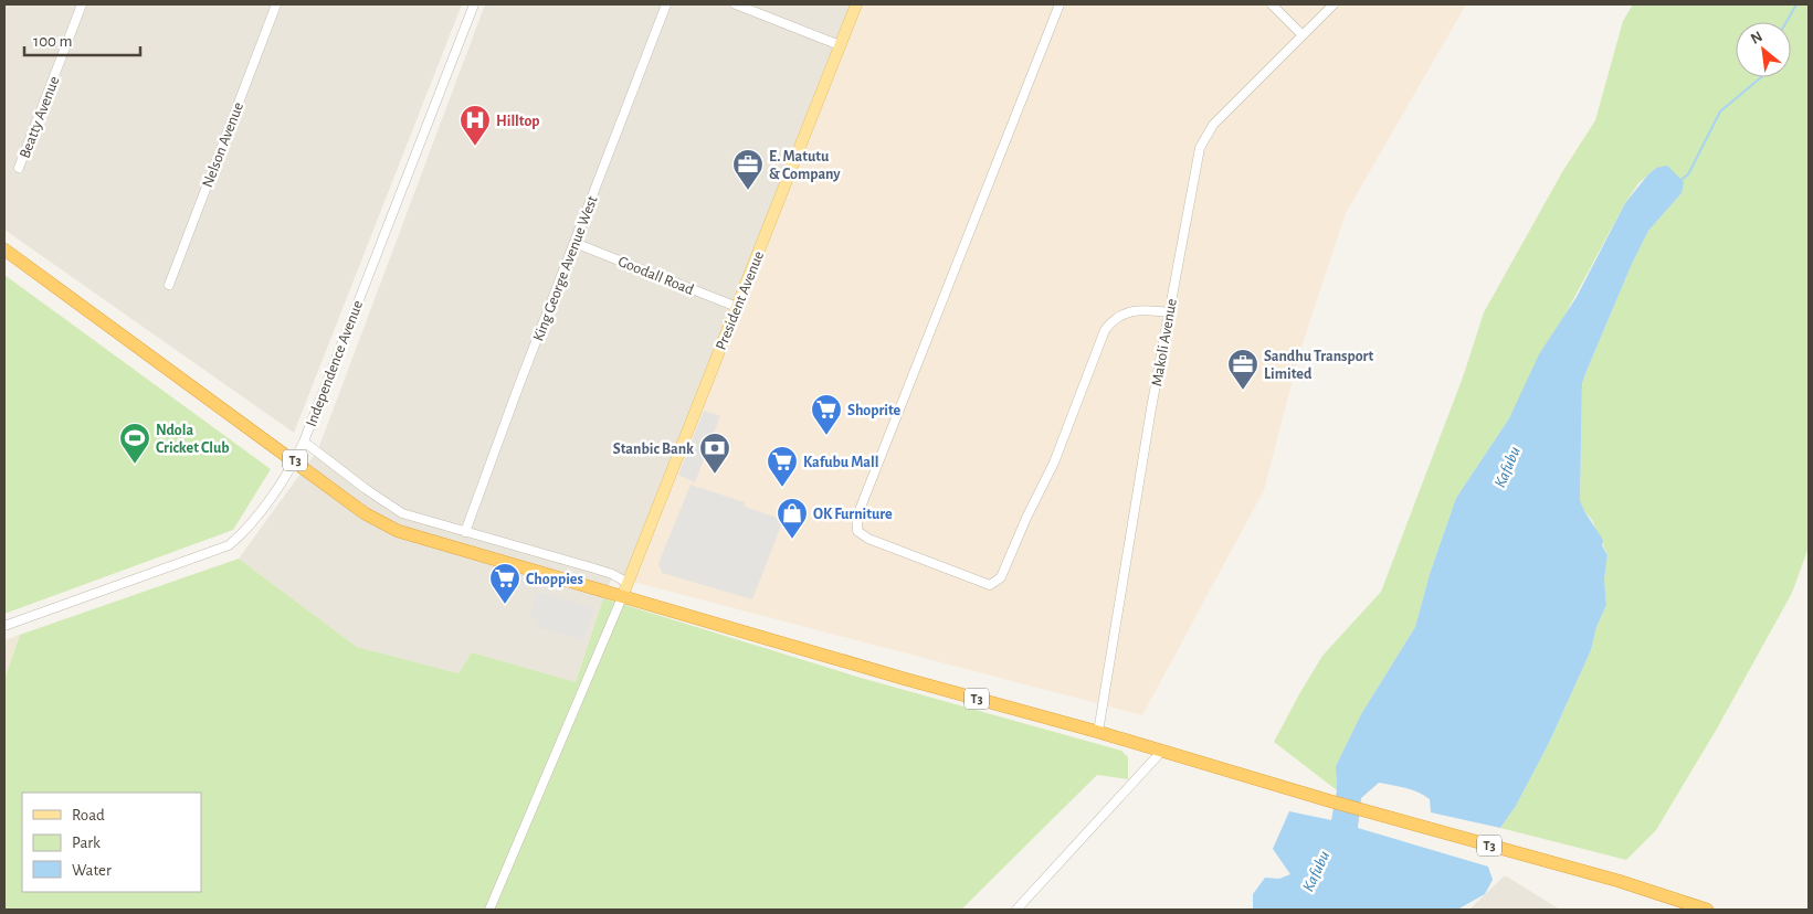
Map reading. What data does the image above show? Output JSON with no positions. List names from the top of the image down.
{
  "streets": {
    "highway": ["T3"],
    "main road": ["President Avenue"],
    "street": [
      "Beatty Avenue",
      "Nelson Avenue",
      "King George Avenue West",
      "Goodall Road",
      "Makoli Avenue",
      "Independence Avenue"
    ]
  },
  "crossings": [
    ["King George Avenue West", "Goodall Road"],
    ["Goodall Road", "President Avenue"],
    ["President Avenue", "T3"],
    ["Makoli Avenue", "T3"],
    ["Independence Avenue", "T3"]
  ],
  "water": ["Kafubu"],
  "places": {
    "hospital": ["Hilltop"],
    "office": ["E. Matutu & Company", "Sandhu Transport Limited"],
    "supermarket": ["Shoprite", "Kafubu Mall", "Choppies"],
    "sports": ["Ndola Cricket Club"],
    "bank": ["Stanbic Bank"],
    "shop": ["OK Furniture"]
  },
  "legend": ["Road", "Park", "Water"],
  "scale_bar": "100 m",
  "north": "top left"
}
